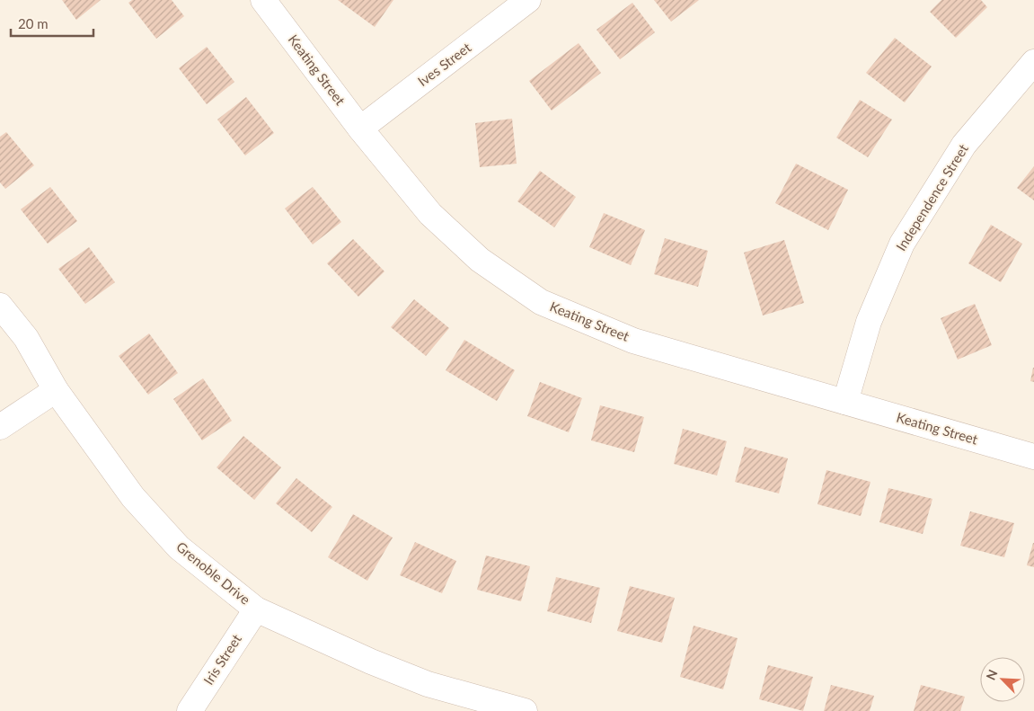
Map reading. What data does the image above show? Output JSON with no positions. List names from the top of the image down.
{
  "streets": {
    "street": [
      "Ives Street",
      "Keating Street",
      "Independence Street",
      "Grenoble Drive",
      "Iris Street"
    ]
  },
  "crossings": [
    ["Ives Street", "Keating Street"],
    ["Keating Street", "Independence Street"],
    ["Grenoble Drive", "Iris Street"]
  ],
  "scale_bar": "20 m",
  "north": "top left"
}
